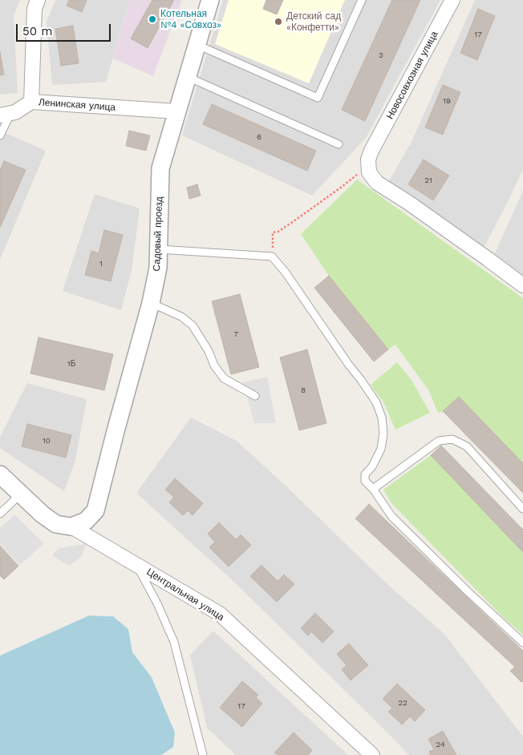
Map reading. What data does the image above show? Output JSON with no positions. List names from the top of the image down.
{
  "streets": {
    "street": [
      "Новосовхозная улица",
      "Ленинская улица",
      "Садовый проезд",
      "Центральная улица"
    ]
  },
  "crossings": [
    ["Ленинская улица", "Садовый проезд"],
    ["Садовый проезд", "Центральная улица"]
  ],
  "places": ["Котельная №4 «Совхоз»", "Детский сад «Конфетти»"],
  "house_numbers": [
    "17",
    "3",
    "19",
    "6",
    "21",
    "1",
    "7",
    "1Б",
    "8",
    "10",
    "22",
    "17",
    "24"
  ],
  "scale_bar": "50 m"
}
